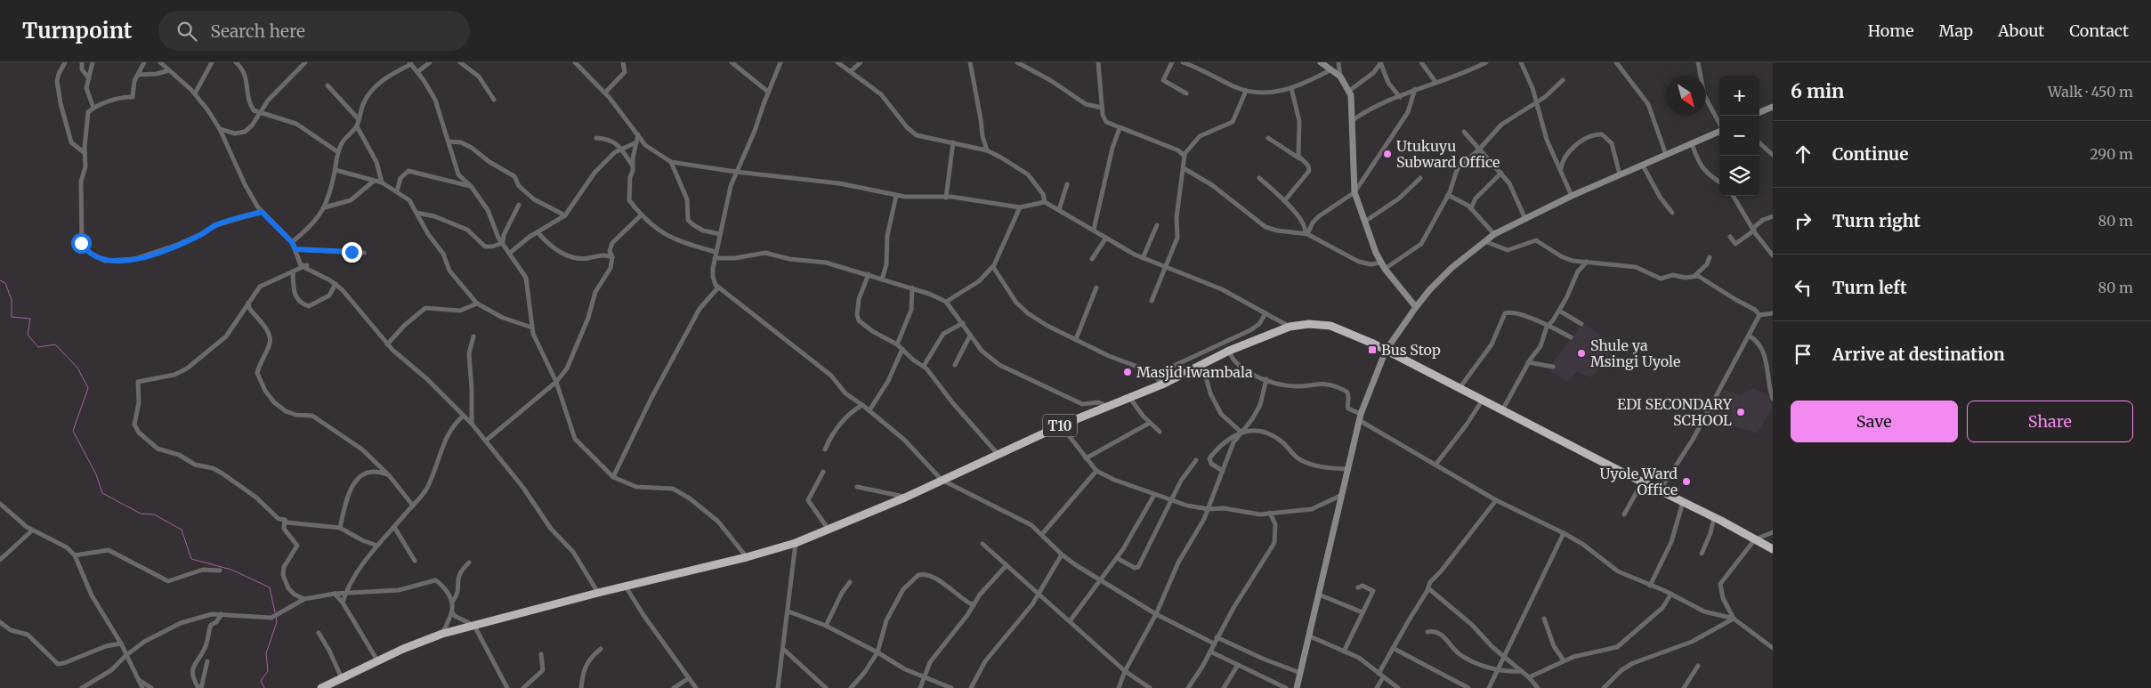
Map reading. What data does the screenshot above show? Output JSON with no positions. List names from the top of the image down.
{
  "streets": {
    "highway": ["T10"]
  },
  "places": {
    "other": [
      "Utukuyu Subward Office",
      "Shule ya Msingi Uyole",
      "Masjid Iwambala",
      "EDI SECONDARY SCHOOL",
      "Uyole Ward Office"
    ],
    "transit": ["Bus Stop"]
  },
  "north": "bottom right",
  "page": {
    "header": "Turnpoint",
    "search": "Search here",
    "nav": [
      "Home",
      "Map",
      "About",
      "Contact"
    ],
    "heading": ["6 min", "Walk · 450 m"],
    "map_buttons": ["+", "−"],
    "list": [
      ["Continue", "290 m"],
      ["Turn right", "80 m"],
      ["Turn left", "80 m"],
      "Arrive at destination"
    ],
    "buttons": ["Save", "Share"]
  }
}
